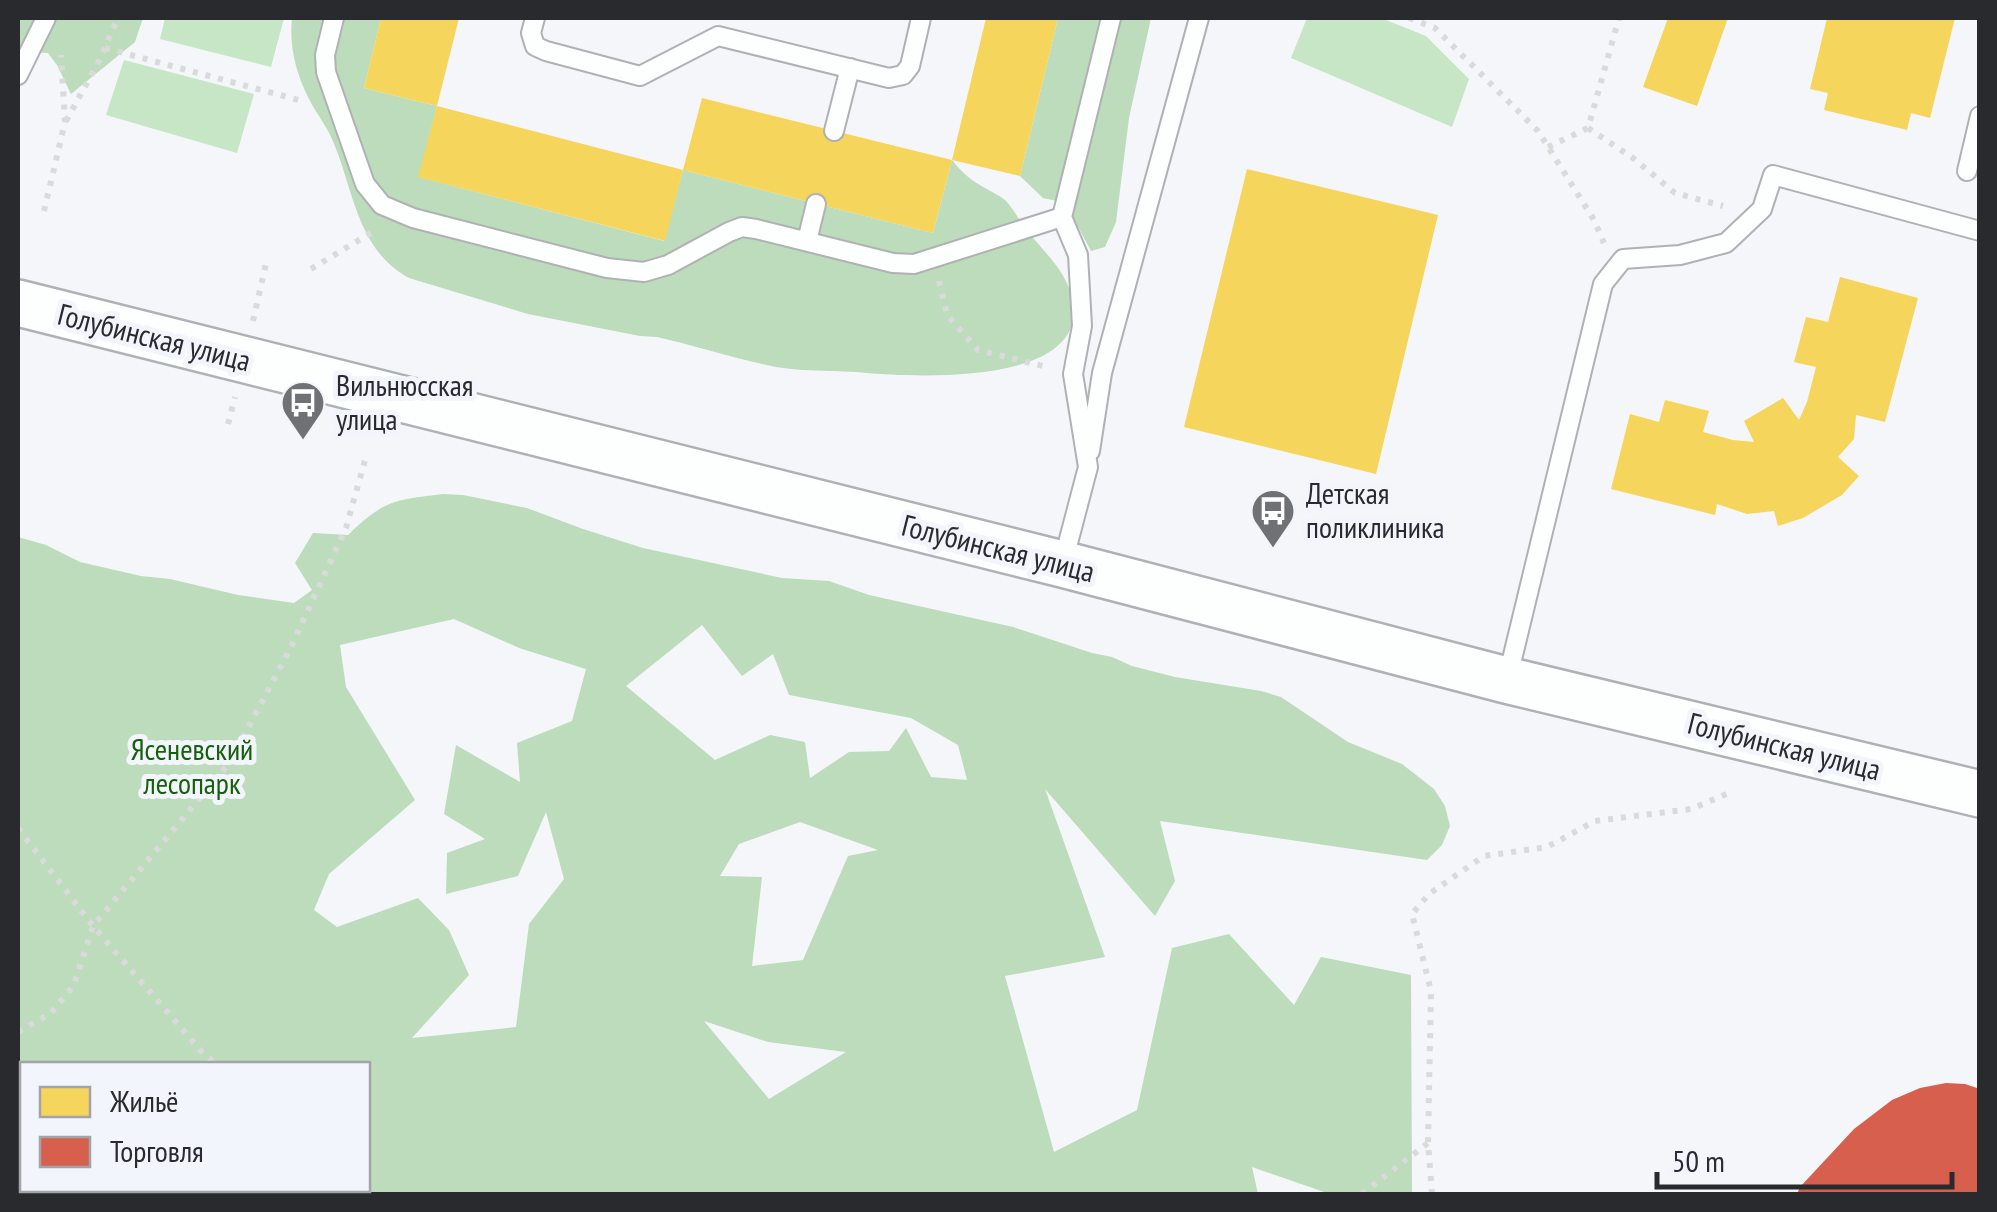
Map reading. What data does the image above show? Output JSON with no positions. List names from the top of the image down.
{
  "streets": {
    "street": ["Голубинская улица"]
  },
  "parks": ["Ясеневский лесопарк"],
  "places": {
    "bus stop": ["Вильнюсская улица", "Детская поликлиника"]
  },
  "legend": ["Жильё", "Торговля"],
  "scale_bar": "50 m"
}
